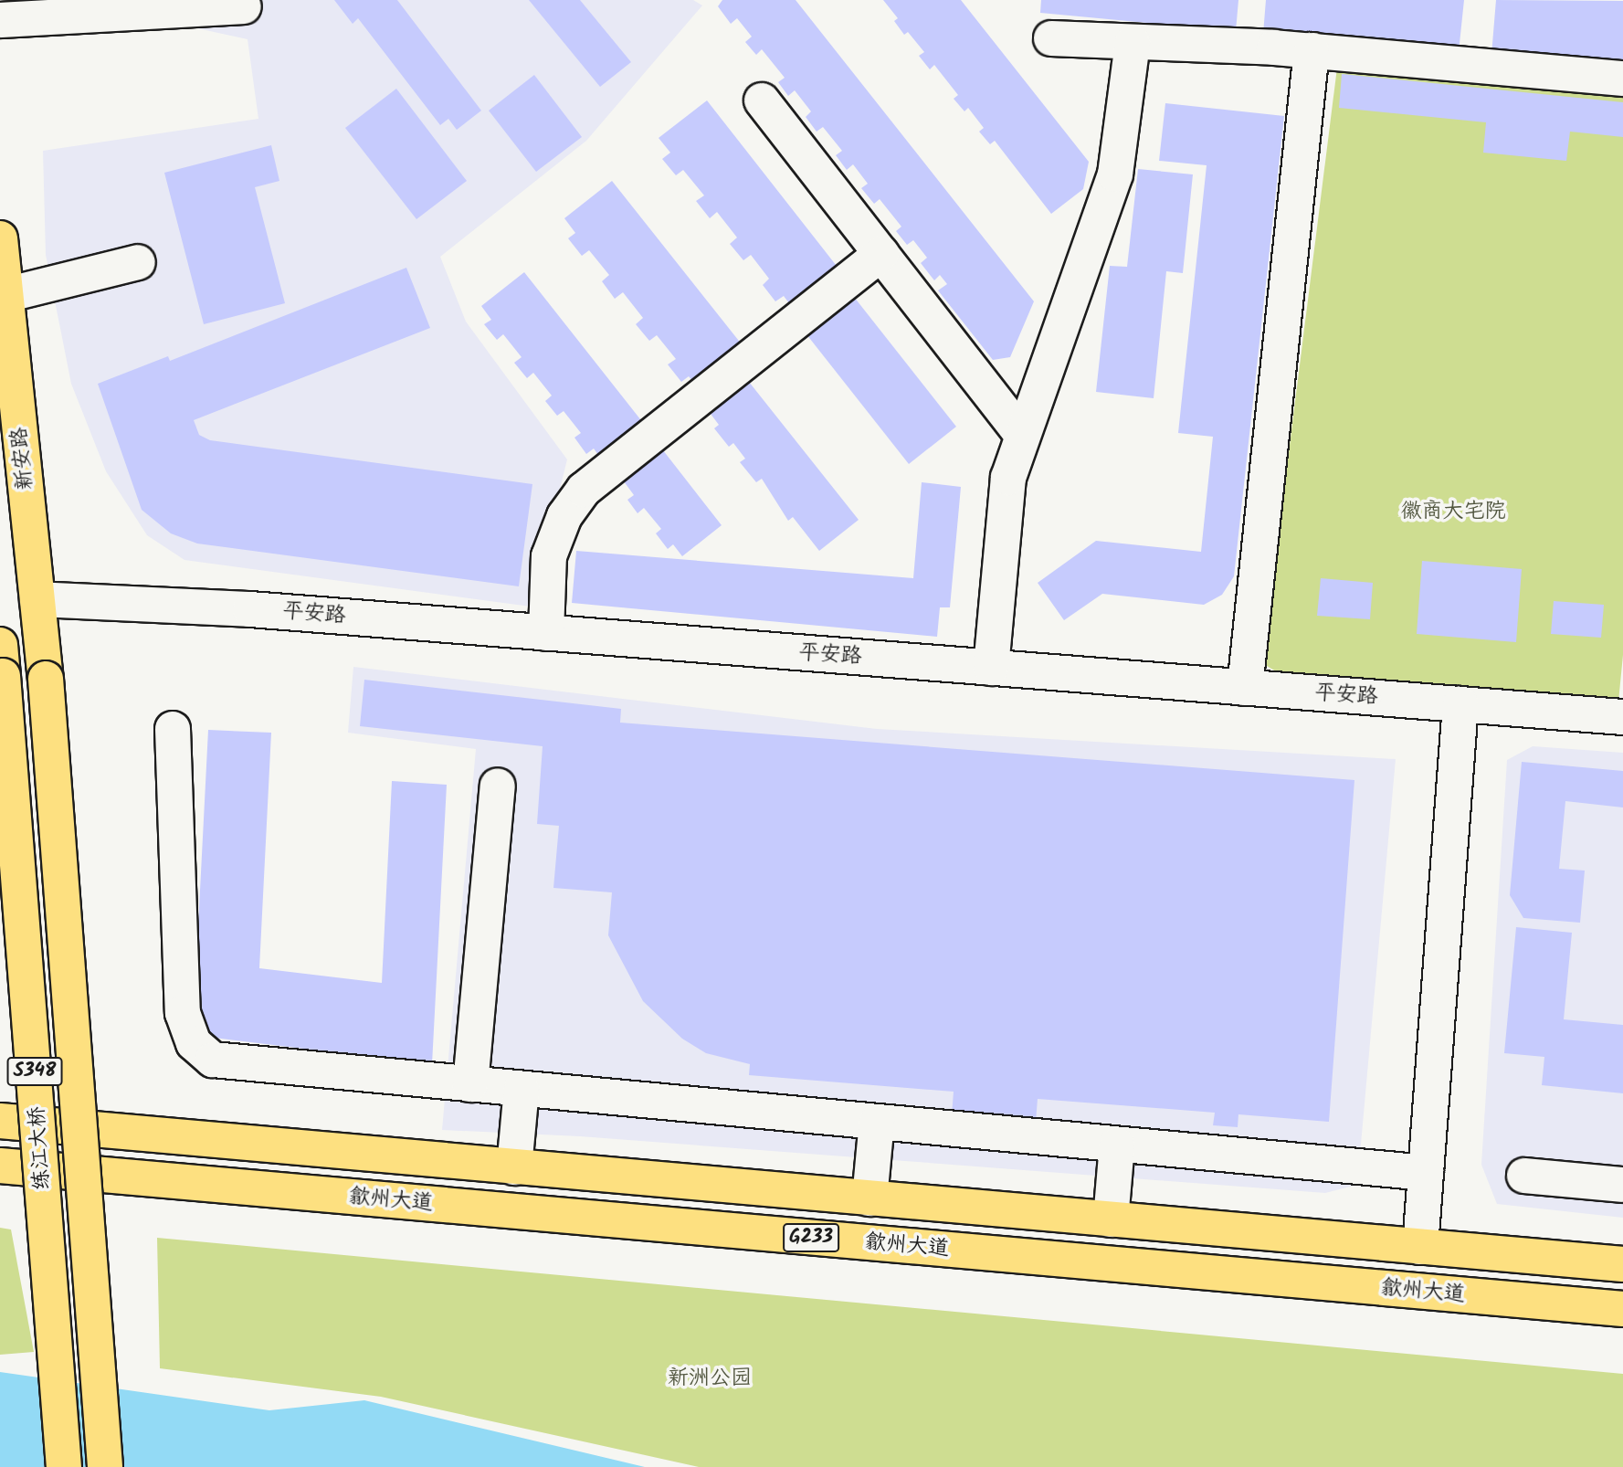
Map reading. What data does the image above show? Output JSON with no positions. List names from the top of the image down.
{
  "streets": {
    "main road": [
      "新安路",
      "S348",
      "练江大桥",
      "歙州大道",
      "G233"
    ],
    "street": ["平安路"]
  },
  "crossings": [
    ["新安路", "平安路"],
    ["新安路", "练江大桥"]
  ],
  "parks": ["徽商大宅院", "新洲公园"]
}
